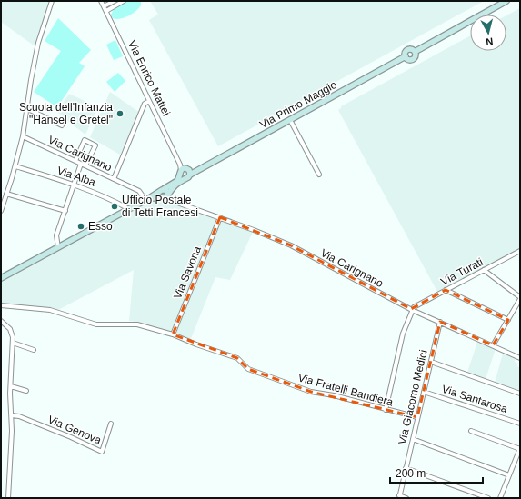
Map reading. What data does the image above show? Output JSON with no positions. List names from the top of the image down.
{
  "streets": {
    "main road": ["Via Primo Maggio"],
    "street": [
      "Via Enrico Mattei",
      "Via Carignano",
      "Via Alba",
      "Via Turati",
      "Via Savona",
      "Via Fratelli Bandiera",
      "Via Giacomo Medici",
      "Via Santarosa",
      "Via Genova"
    ]
  },
  "crossings": [
    ["Via Enrico Mattei", "Via Primo Maggio"],
    ["Via Primo Maggio", "Via Carignano"],
    ["Via Primo Maggio", "Via Alba"],
    ["Via Carignano", "Via Turati"],
    ["Via Carignano", "Via Savona"],
    ["Via Carignano", "Via Giacomo Medici"],
    ["Via Savona", "Via Fratelli Bandiera"],
    ["Via Fratelli Bandiera", "Via Giacomo Medici"],
    ["Via Giacomo Medici", "Via Santarosa"]
  ],
  "places": ["Scuola dell'Infanzia \"Hansel e Gretel\"", "Ufficio Postale di Tetti Francesi", "Esso"],
  "scale_bar": "200 m",
  "north": "bottom"
}
